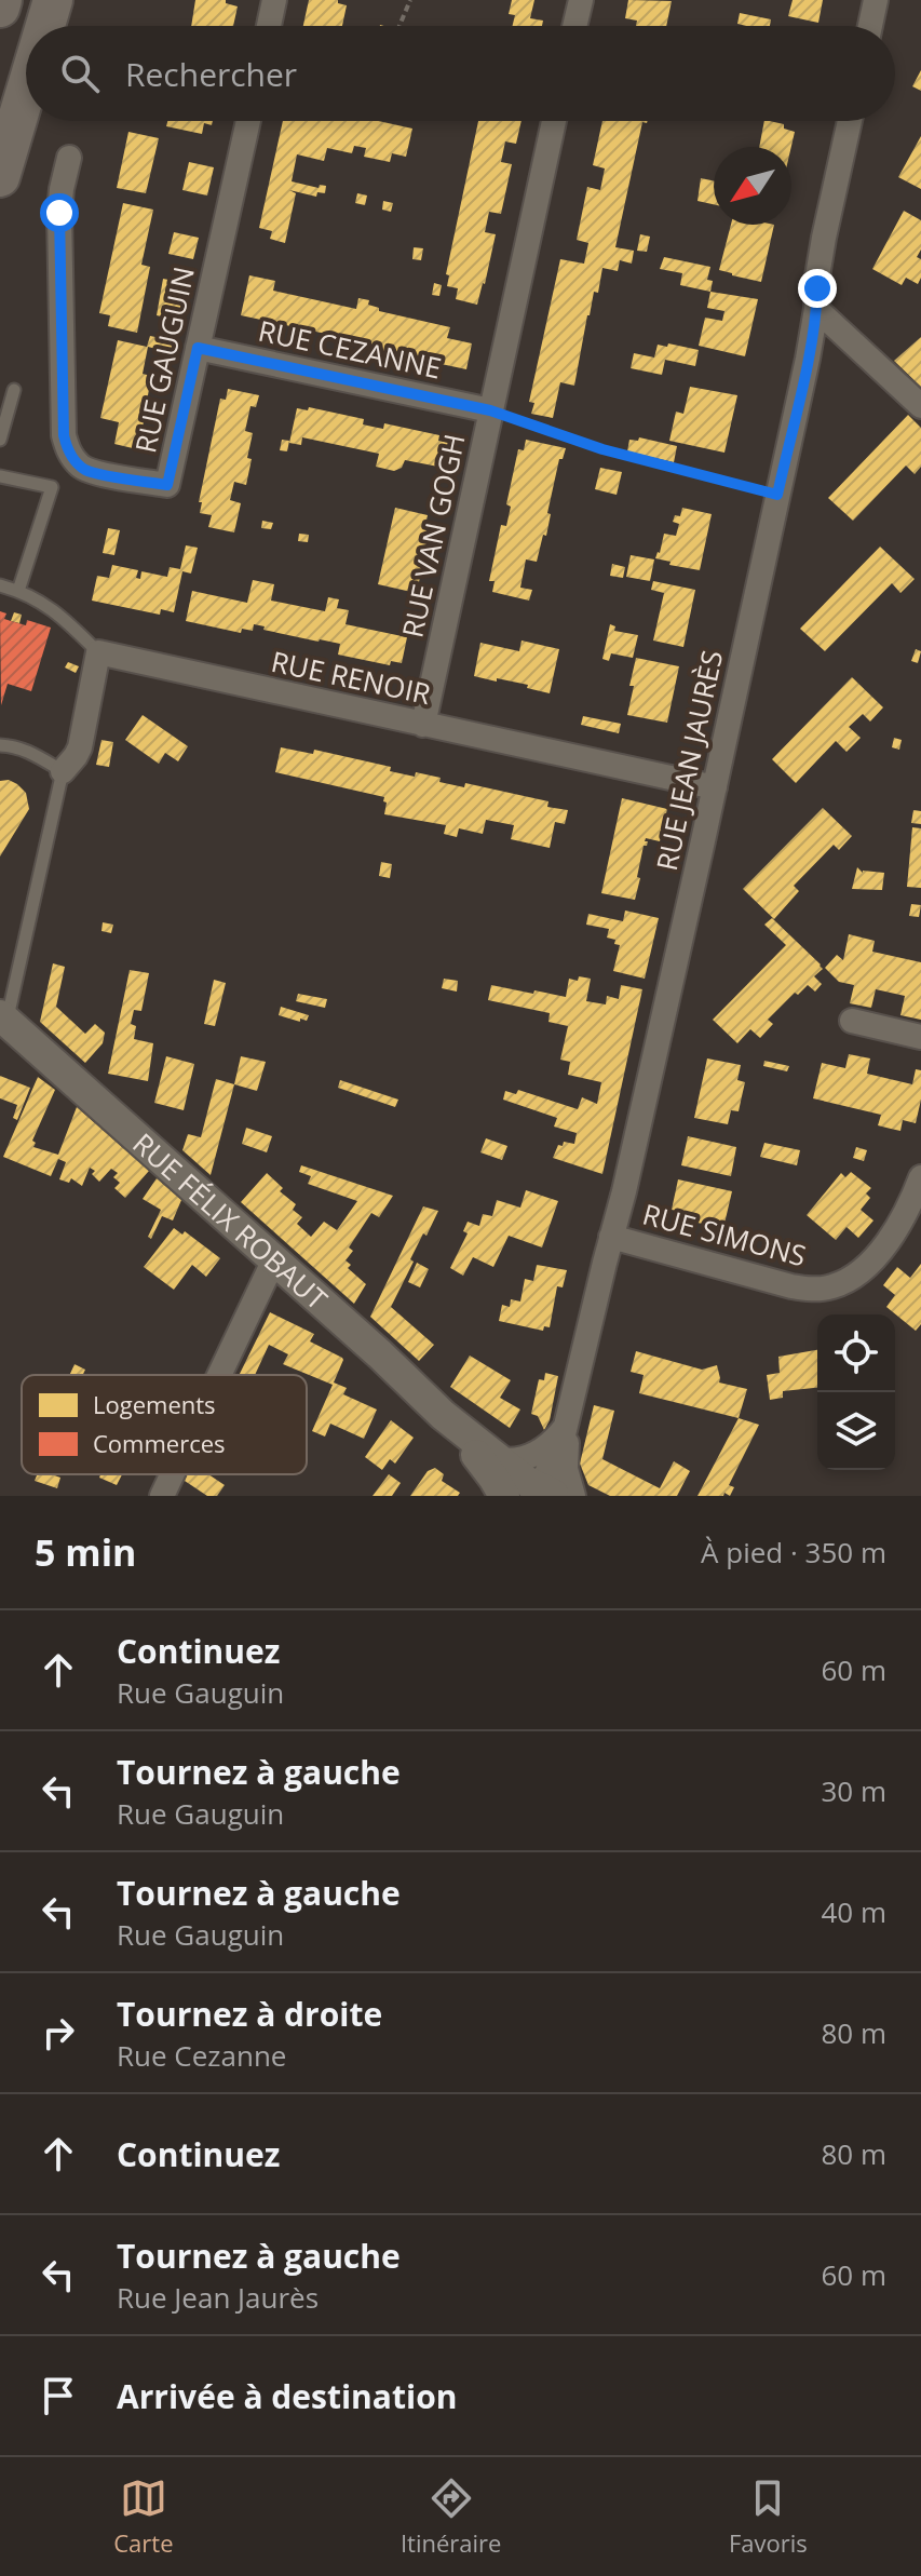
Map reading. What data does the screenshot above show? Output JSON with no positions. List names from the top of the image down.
{
  "streets": {
    "street": [
      "RUE CEZANNE",
      "RUE GAUGUIN",
      "RUE VAN GOGH",
      "RUE RENOIR",
      "RUE JEAN JAURÈS",
      "RUE FÉLIX ROBAUT",
      "RUE SIMONS"
    ]
  },
  "crossings": [
    ["RUE CEZANNE", "RUE GAUGUIN"],
    ["RUE CEZANNE", "RUE VAN GOGH"],
    ["RUE VAN GOGH", "RUE RENOIR"],
    ["RUE RENOIR", "RUE JEAN JAURÈS"],
    ["RUE JEAN JAURÈS", "RUE FÉLIX ROBAUT"],
    ["RUE JEAN JAURÈS", "RUE SIMONS"]
  ],
  "legend": ["Logements", "Commerces"],
  "north": "bottom left",
  "page": {
    "search": "Rechercher",
    "heading": ["5 min", "À pied · 350 m"],
    "list": [
      ["Continuez", "Rue Gauguin", "60 m"],
      ["Tournez à gauche", "Rue Gauguin", "30 m"],
      ["Tournez à gauche", "Rue Gauguin", "40 m"],
      ["Tournez à droite", "Rue Cezanne", "80 m"],
      ["Continuez", "80 m"],
      ["Tournez à gauche", "Rue Jean Jaurès", "60 m"],
      "Arrivée à destination"
    ],
    "nav": ["Carte", "Itinéraire", "Favoris"]
  }
}
